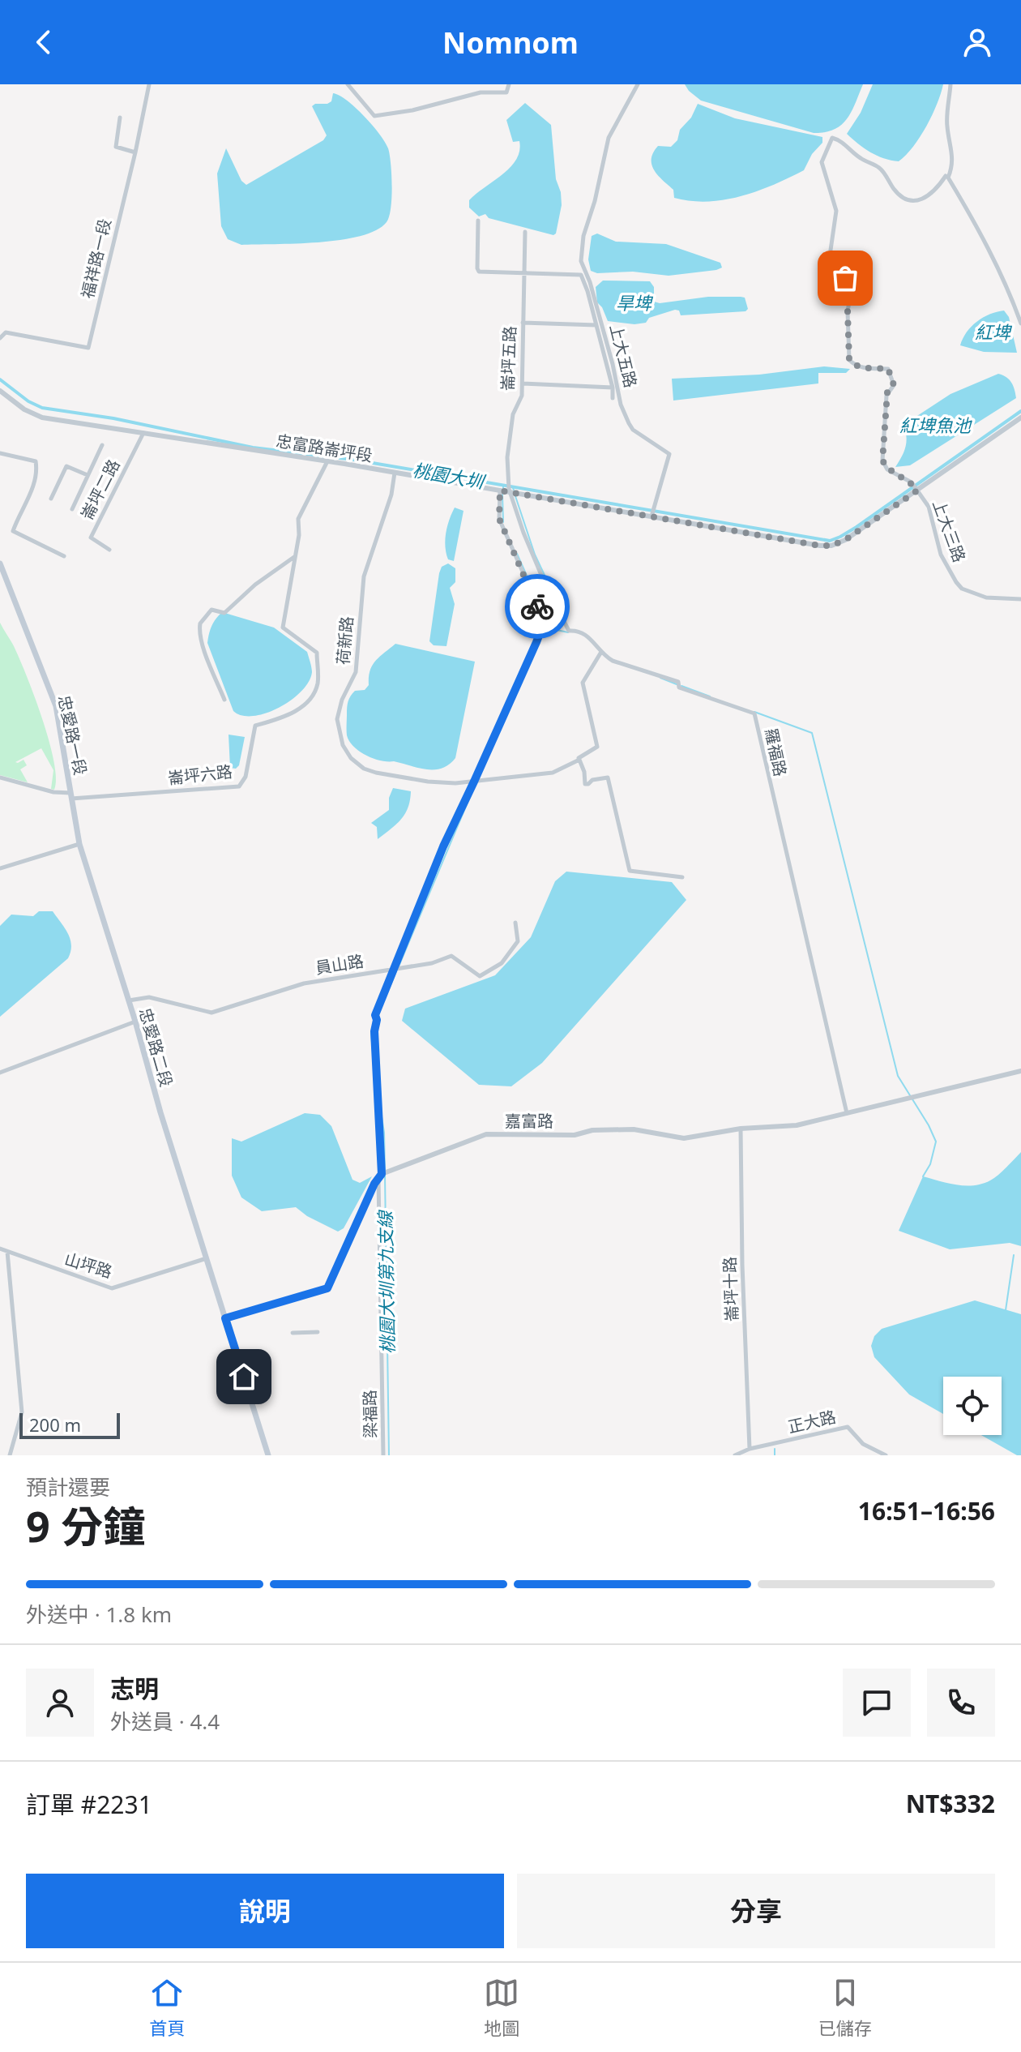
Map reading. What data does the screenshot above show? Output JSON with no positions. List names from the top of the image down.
{
  "streets": {
    "main road": ["忠愛路一段", "忠愛路二段"],
    "street": [
      "福祥路一段",
      "上大五路",
      "崙坪五路",
      "忠富路崙坪段",
      "崙坪二路",
      "上大三路",
      "荷新路",
      "羅福路",
      "崙坪六路",
      "員山路",
      "嘉富路",
      "山坪路",
      "崙坪十路",
      "梁福路",
      "正大路"
    ]
  },
  "crossings": [
    ["上大五路", "忠富路崙坪段"],
    ["崙坪五路", "忠富路崙坪段"],
    ["崙坪五路", "羅福路"],
    ["忠富路崙坪段", "崙坪二路"],
    ["忠富路崙坪段", "上大三路"],
    ["忠富路崙坪段", "荷新路"],
    ["忠富路崙坪段", "羅福路"],
    ["忠富路崙坪段", "崙坪六路"],
    ["忠富路崙坪段", "梁福路"],
    ["荷新路", "梁福路"],
    ["忠愛路一段", "崙坪六路"],
    ["忠愛路一段", "忠愛路二段"],
    ["羅福路", "嘉富路"],
    ["員山路", "忠愛路二段"],
    ["員山路", "梁福路"],
    ["忠愛路二段", "山坪路"],
    ["嘉富路", "崙坪十路"],
    ["嘉富路", "梁福路"],
    ["崙坪十路", "正大路"]
  ],
  "water": [
    "旱埤",
    "紅埤",
    "紅埤魚池",
    "桃園大圳",
    "桃園大圳第九支線"
  ],
  "scale_bar": "200 m",
  "page": {
    "header": "Nomnom",
    "scale": "200 m",
    "heading": ["9 分鐘", "預計還要", "16:51–16:56"],
    "panel": [
      "志明",
      "外送員 · 4.4",
      "訂單 #2231",
      "NT$332"
    ],
    "bar": "外送中 · 1.8 km",
    "buttons": ["說明", "分享"],
    "tabs": ["首頁", "地圖", "已儲存"]
  }
}
